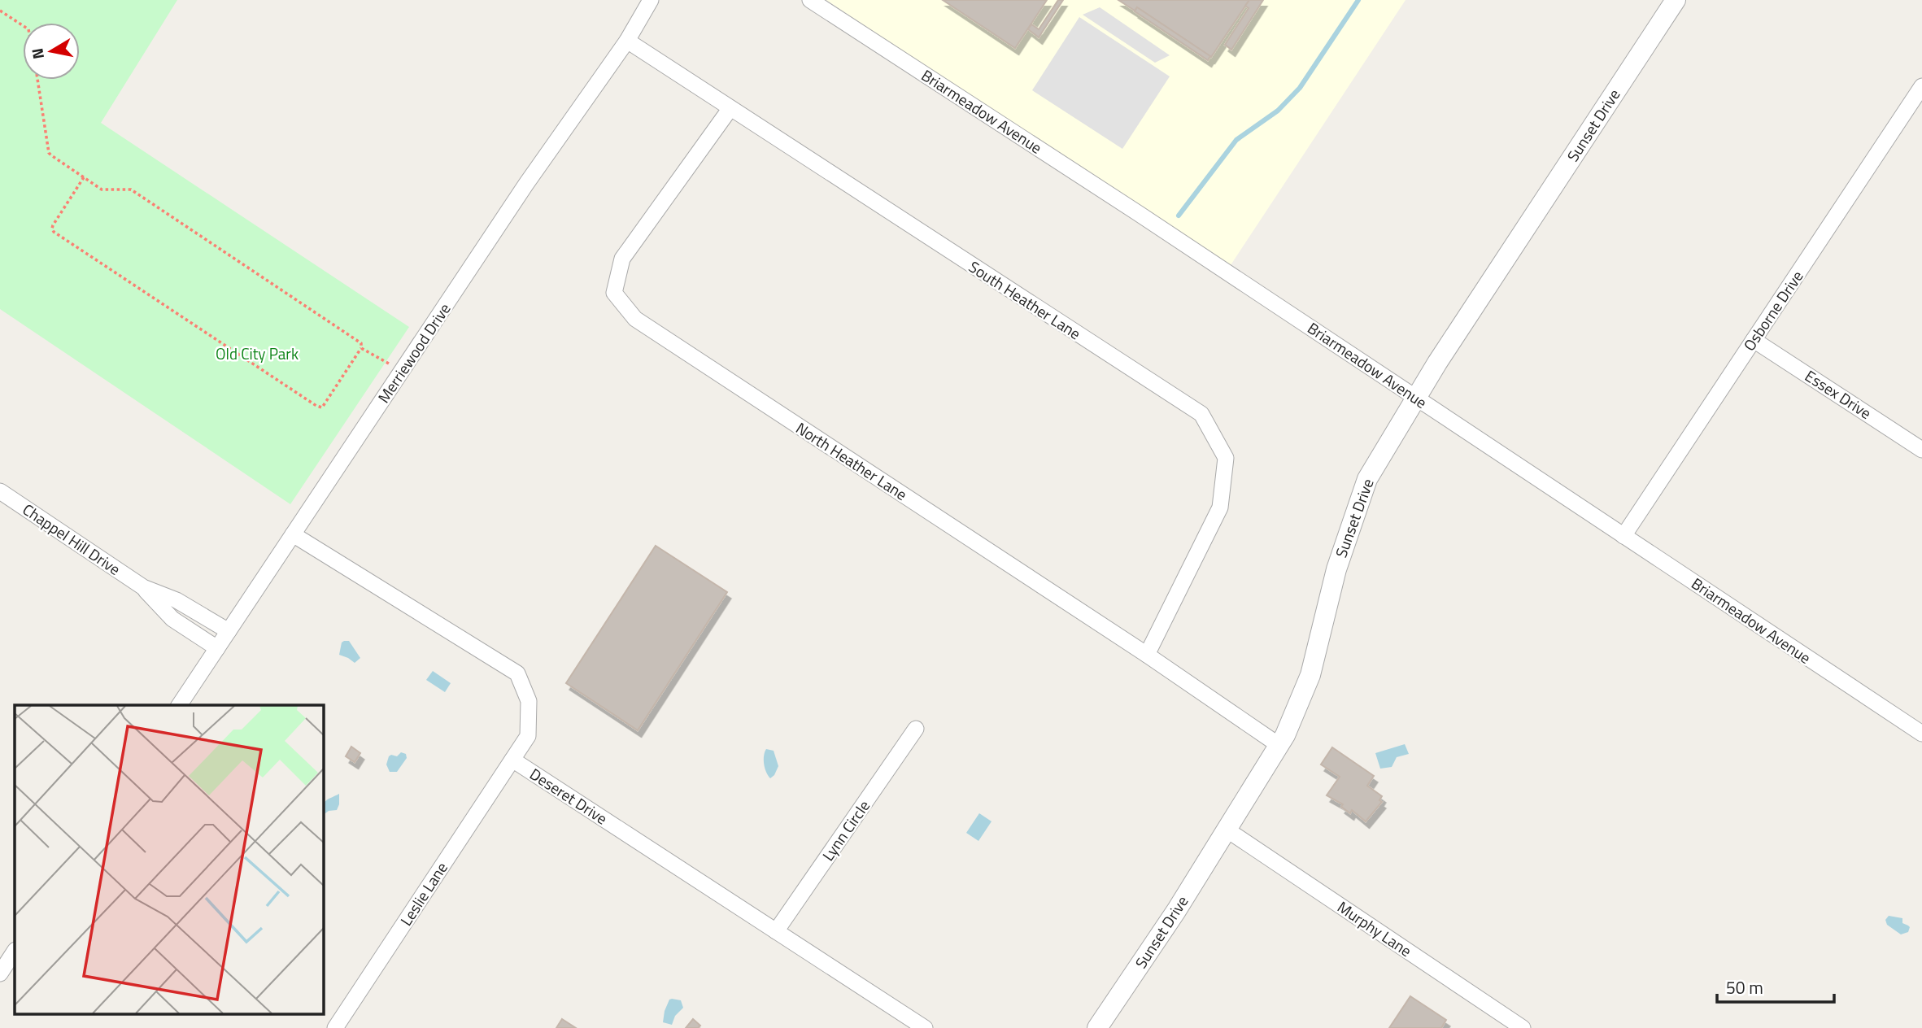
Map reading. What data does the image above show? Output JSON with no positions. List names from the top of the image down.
{
  "streets": {
    "street": [
      "Briarmeadow Avenue",
      "Sunset Drive",
      "South Heather Lane",
      "Osborne Drive",
      "Merriewood Drive",
      "Essex Drive",
      "North Heather Lane",
      "Chappel Hill Drive",
      "Deseret Drive",
      "Lynn Circle",
      "Leslie Lane",
      "Murphy Lane"
    ]
  },
  "crossings": [
    ["Briarmeadow Avenue", "Sunset Drive"],
    ["Briarmeadow Avenue", "Osborne Drive"],
    ["Sunset Drive", "North Heather Lane"],
    ["Sunset Drive", "Murphy Lane"],
    ["South Heather Lane", "Merriewood Drive"],
    ["South Heather Lane", "North Heather Lane"],
    ["Osborne Drive", "Essex Drive"],
    ["Merriewood Drive", "Chappel Hill Drive"],
    ["Merriewood Drive", "Deseret Drive"],
    ["Deseret Drive", "Lynn Circle"],
    ["Deseret Drive", "Leslie Lane"]
  ],
  "parks": ["Old City Park"],
  "scale_bar": "50 m",
  "north": "left"
}
